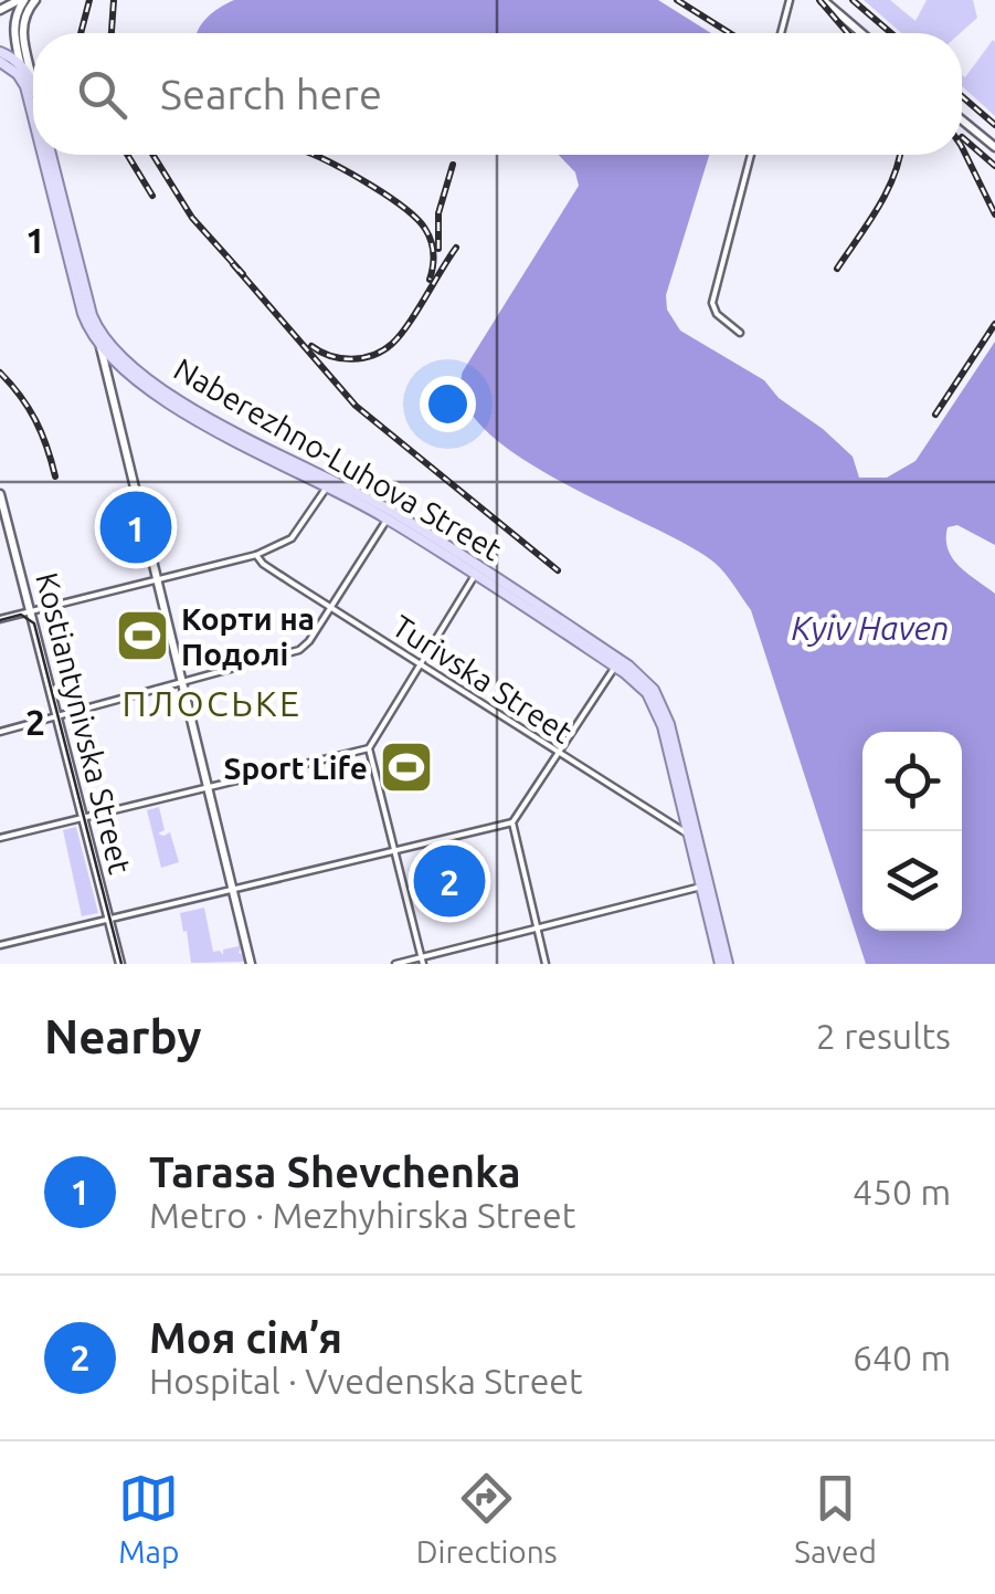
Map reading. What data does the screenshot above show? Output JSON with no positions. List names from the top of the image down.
{
  "streets": {
    "main road": ["Naberezhno-Luhova Street"],
    "street": ["Turivska Street", "Kostiantynivska Street"]
  },
  "crossings": [
    ["Naberezhno-Luhova Street", "Turivska Street"]
  ],
  "districts": ["ПЛОСЬКЕ"],
  "water": ["Kyiv Haven"],
  "places": {
    "sports": ["Корти на Подолі", "Sport Life"]
  },
  "page": {
    "search": "Search here",
    "pins": ["1", "2"],
    "heading": ["Nearby", "2 results"],
    "list": [
      {
        "mark": "1",
        "name": "Tarasa Shevchenka",
        "note": "Metro · Mezhyhirska Street",
        "value": "450 m"
      },
      {
        "mark": "2",
        "name": "Моя сім’я",
        "note": "Hospital · Vvedenska Street",
        "value": "640 m"
      }
    ],
    "nav": ["Map", "Directions", "Saved"]
  },
  "grid": {
    "rows": ["1", "2"]
  }
}
